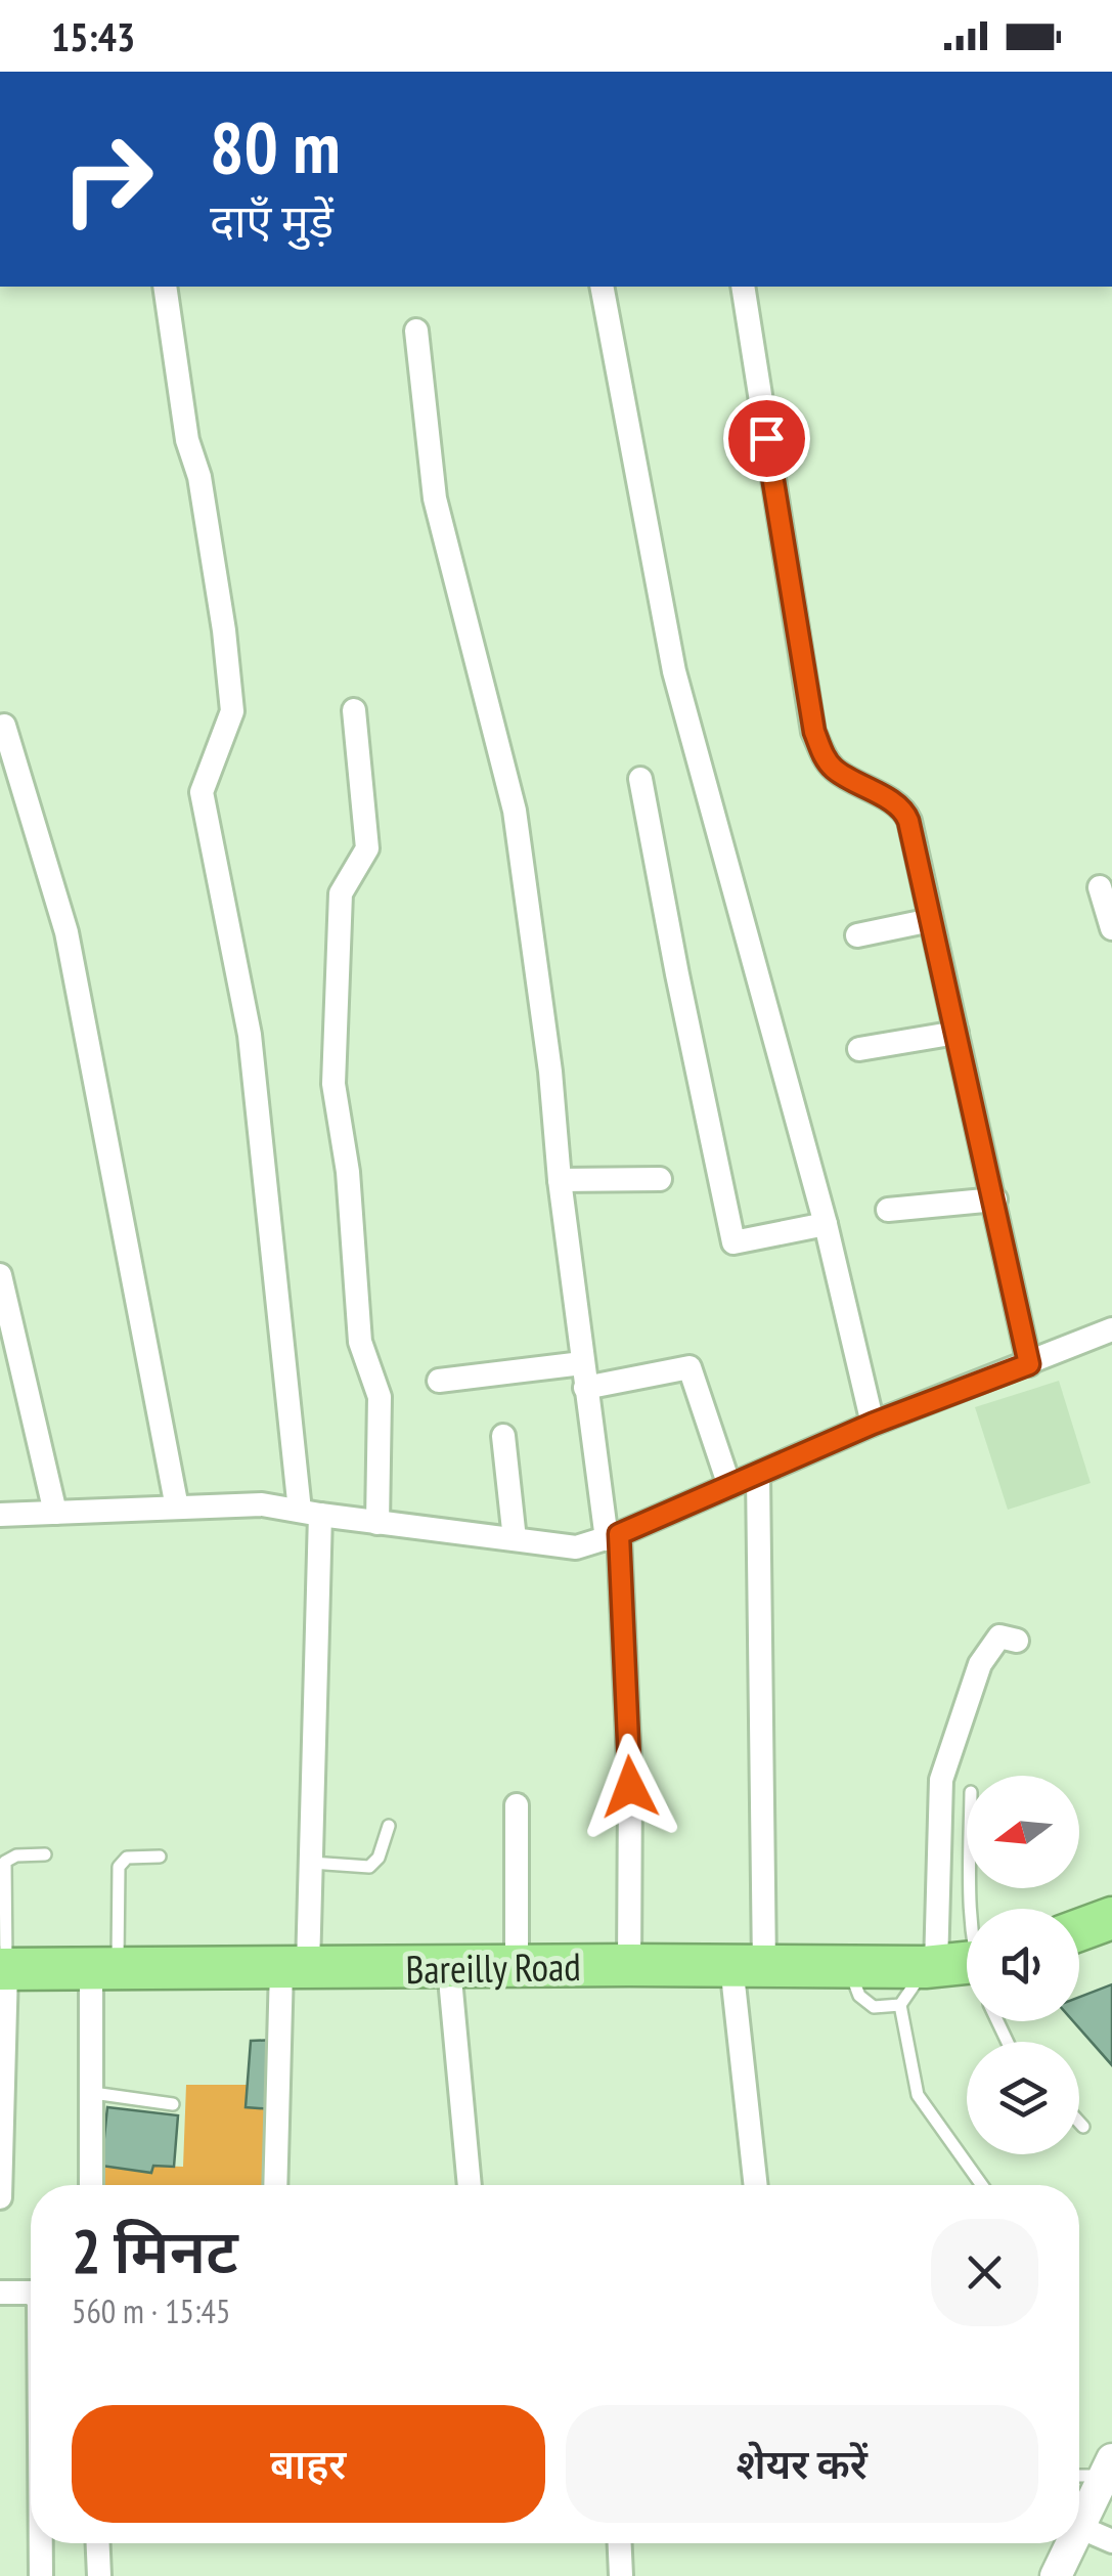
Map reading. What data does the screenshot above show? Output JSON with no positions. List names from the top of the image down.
{
  "streets": {
    "highway": ["Bareilly Road"]
  },
  "north": "left",
  "page": {
    "status": "15:43",
    "turn": ["80 m", "दाएँ मुड़ें"],
    "heading": ["2 मिनट", "560 m · 15:45"],
    "buttons": ["बाहर", "शेयर करें"]
  }
}
